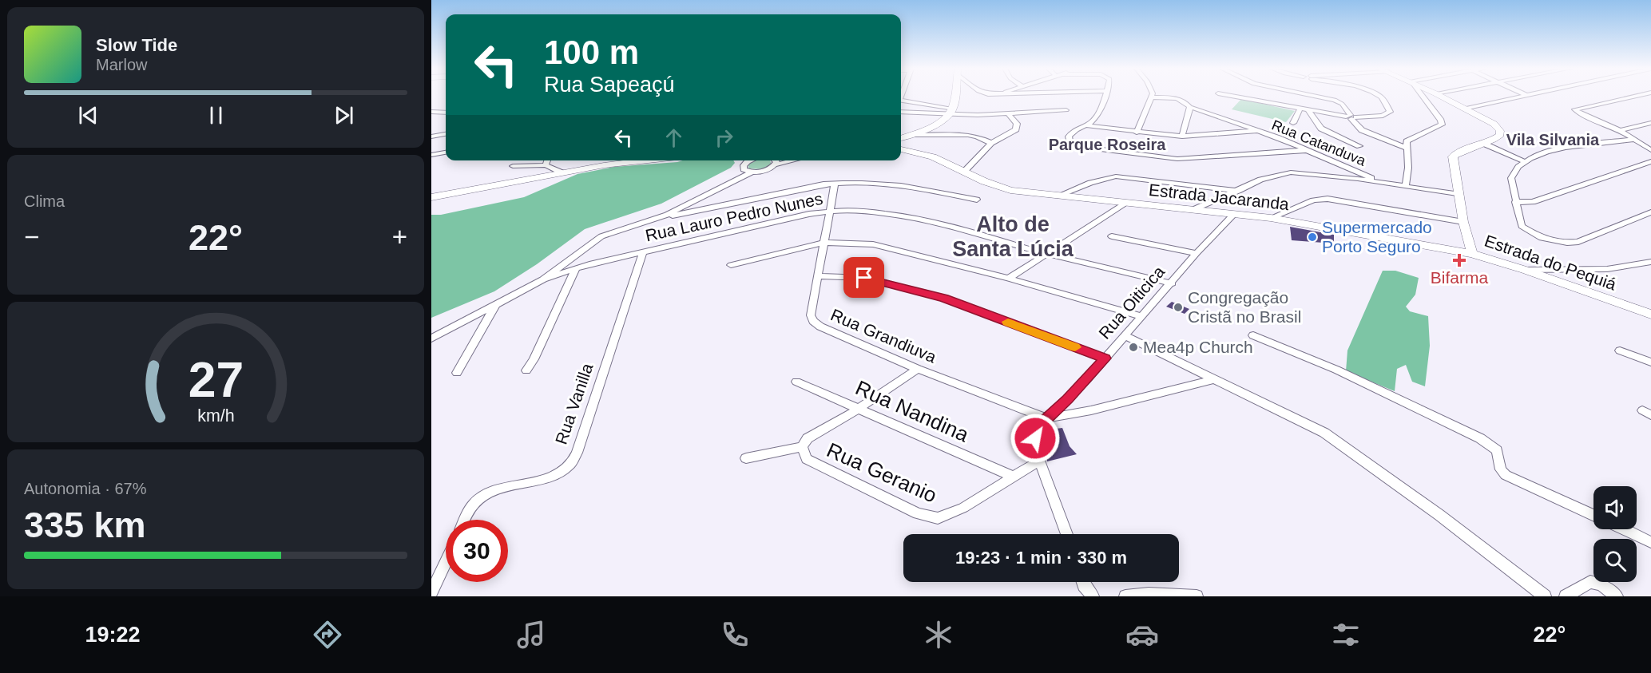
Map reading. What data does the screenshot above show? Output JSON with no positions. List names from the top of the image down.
{
  "streets": {
    "main road": ["Estrada Jacaranda", "Estrada do Pequiá"],
    "street": [
      "Rua Catanduva",
      "Rua Lauro Pedro Nunes",
      "Rua Oiticica",
      "Rua Grandiuva",
      "Rua Vanilla",
      "Rua Nandina",
      "Rua Geranio"
    ]
  },
  "crossings": [
    ["Estrada Jacaranda", "Estrada do Pequiá"],
    ["Estrada Jacaranda", "Rua Oiticica"],
    ["Rua Lauro Pedro Nunes", "Rua Oiticica"],
    ["Rua Lauro Pedro Nunes", "Rua Grandiuva"],
    ["Rua Lauro Pedro Nunes", "Rua Vanilla"],
    ["Rua Oiticica", "Rua Grandiuva"],
    ["Rua Oiticica", "Rua Geranio"],
    ["Rua Grandiuva", "Rua Geranio"],
    ["Rua Nandina", "Rua Geranio"]
  ],
  "districts": ["Vila Silvania", "Parque Roseira", "Alto de Santa Lúcia"],
  "places": {
    "other": ["Supermercado Porto Seguro", "Congregação Cristã no Brasil", "Mea4p Church"],
    "health": ["Bifarma"]
  },
  "page": {
    "turn": ["100 m", "Rua Sapeaçú"],
    "song": ["Slow Tide", "Marlow"],
    "tile": [
      "Clima",
      ["Autonomia · 67%", "335 km"]
    ],
    "heat": ["−", "22°", "+"],
    "limit": "30",
    "trip": "19:23 · 1 min · 330 m",
    "tabs": ["19:22", "22°"],
    "gauge": ["27", "km/h"]
  }
}
